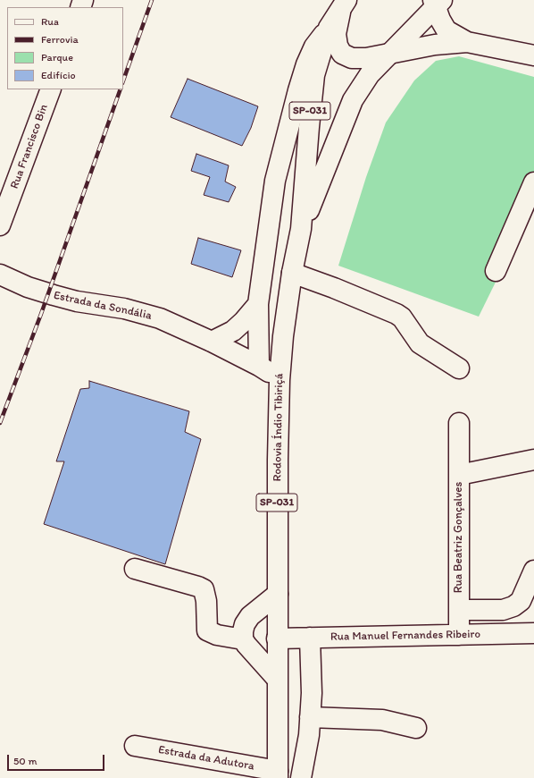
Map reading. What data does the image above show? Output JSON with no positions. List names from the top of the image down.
{
  "streets": {
    "main road": [
      "SP-031",
      "Rua Francisco Bin",
      "Estrada da Sondália",
      "Rodovia Índio Tibiriçá",
      "Rua Beatriz Gonçalves",
      "Rua Manuel Fernandes Ribeiro",
      "Estrada da Adutora"
    ]
  },
  "crossings": [
    ["Estrada da Sondália", "Rodovia Índio Tibiriçá"],
    ["Rodovia Índio Tibiriçá", "Rua Manuel Fernandes Ribeiro"],
    ["Rodovia Índio Tibiriçá", "Estrada da Adutora"],
    ["Rua Beatriz Gonçalves", "Rua Manuel Fernandes Ribeiro"]
  ],
  "legend": [
    "Rua",
    "Ferrovia",
    "Parque",
    "Edifício"
  ],
  "scale_bar": "50 m"
}
